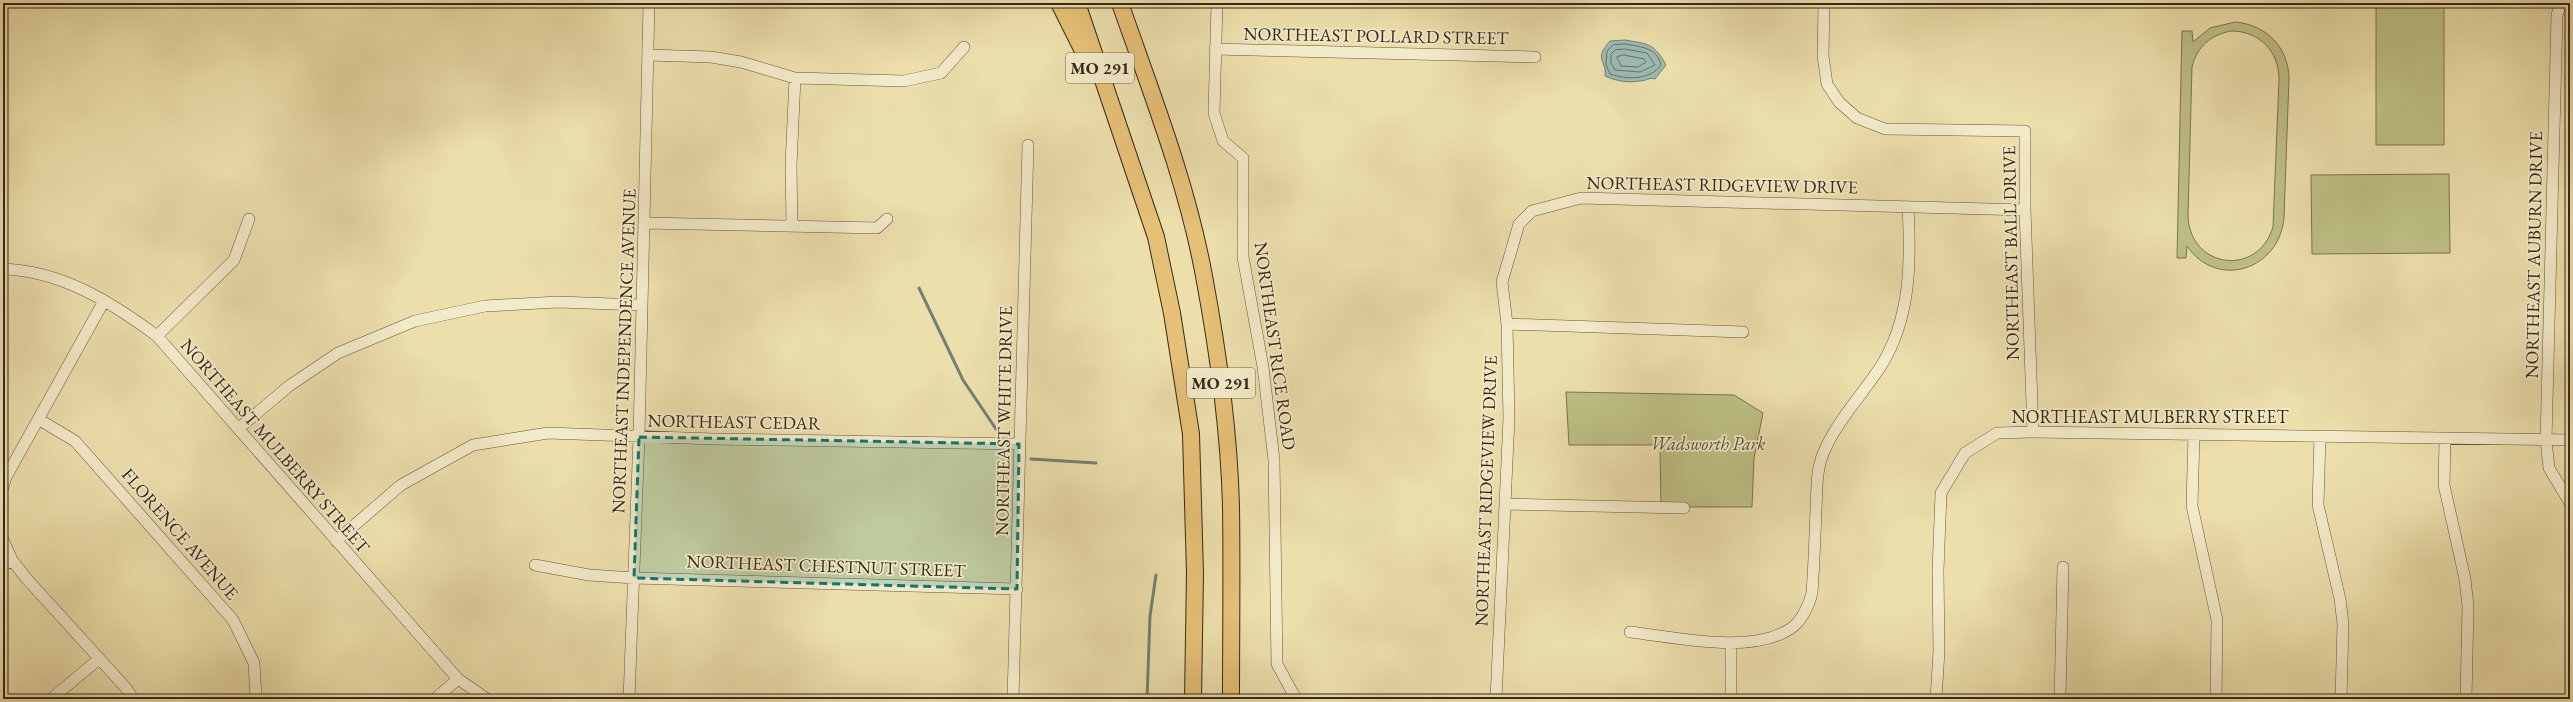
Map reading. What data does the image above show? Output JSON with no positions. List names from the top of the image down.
{
  "streets": {
    "highway": ["MO 291"],
    "street": [
      "NORTHEAST POLLARD STREET",
      "NORTHEAST RIDGEVIEW DRIVE",
      "NORTHEAST BALL DRIVE",
      "NORTHEAST AUBURN DRIVE",
      "NORTHEAST RICE ROAD",
      "NORTHEAST INDEPENDENCE AVENUE",
      "NORTHEAST MULBERRY STREET",
      "NORTHEAST WHITE DRIVE",
      "NORTHEAST CEDAR",
      "FLORENCE AVENUE",
      "NORTHEAST CHESTNUT STREET"
    ]
  },
  "crossings": [
    ["NORTHEAST POLLARD STREET", "NORTHEAST RICE ROAD"],
    ["NORTHEAST RIDGEVIEW DRIVE", "NORTHEAST BALL DRIVE"],
    ["NORTHEAST BALL DRIVE", "NORTHEAST MULBERRY STREET"],
    ["NORTHEAST AUBURN DRIVE", "NORTHEAST MULBERRY STREET"],
    ["NORTHEAST INDEPENDENCE AVENUE", "NORTHEAST CEDAR"],
    ["NORTHEAST INDEPENDENCE AVENUE", "NORTHEAST CHESTNUT STREET"],
    ["NORTHEAST MULBERRY STREET", "NORTHEAST CEDAR"],
    ["NORTHEAST WHITE DRIVE", "NORTHEAST CEDAR"],
    ["NORTHEAST WHITE DRIVE", "NORTHEAST CHESTNUT STREET"]
  ],
  "parks": ["Wadsworth Park"]
}
